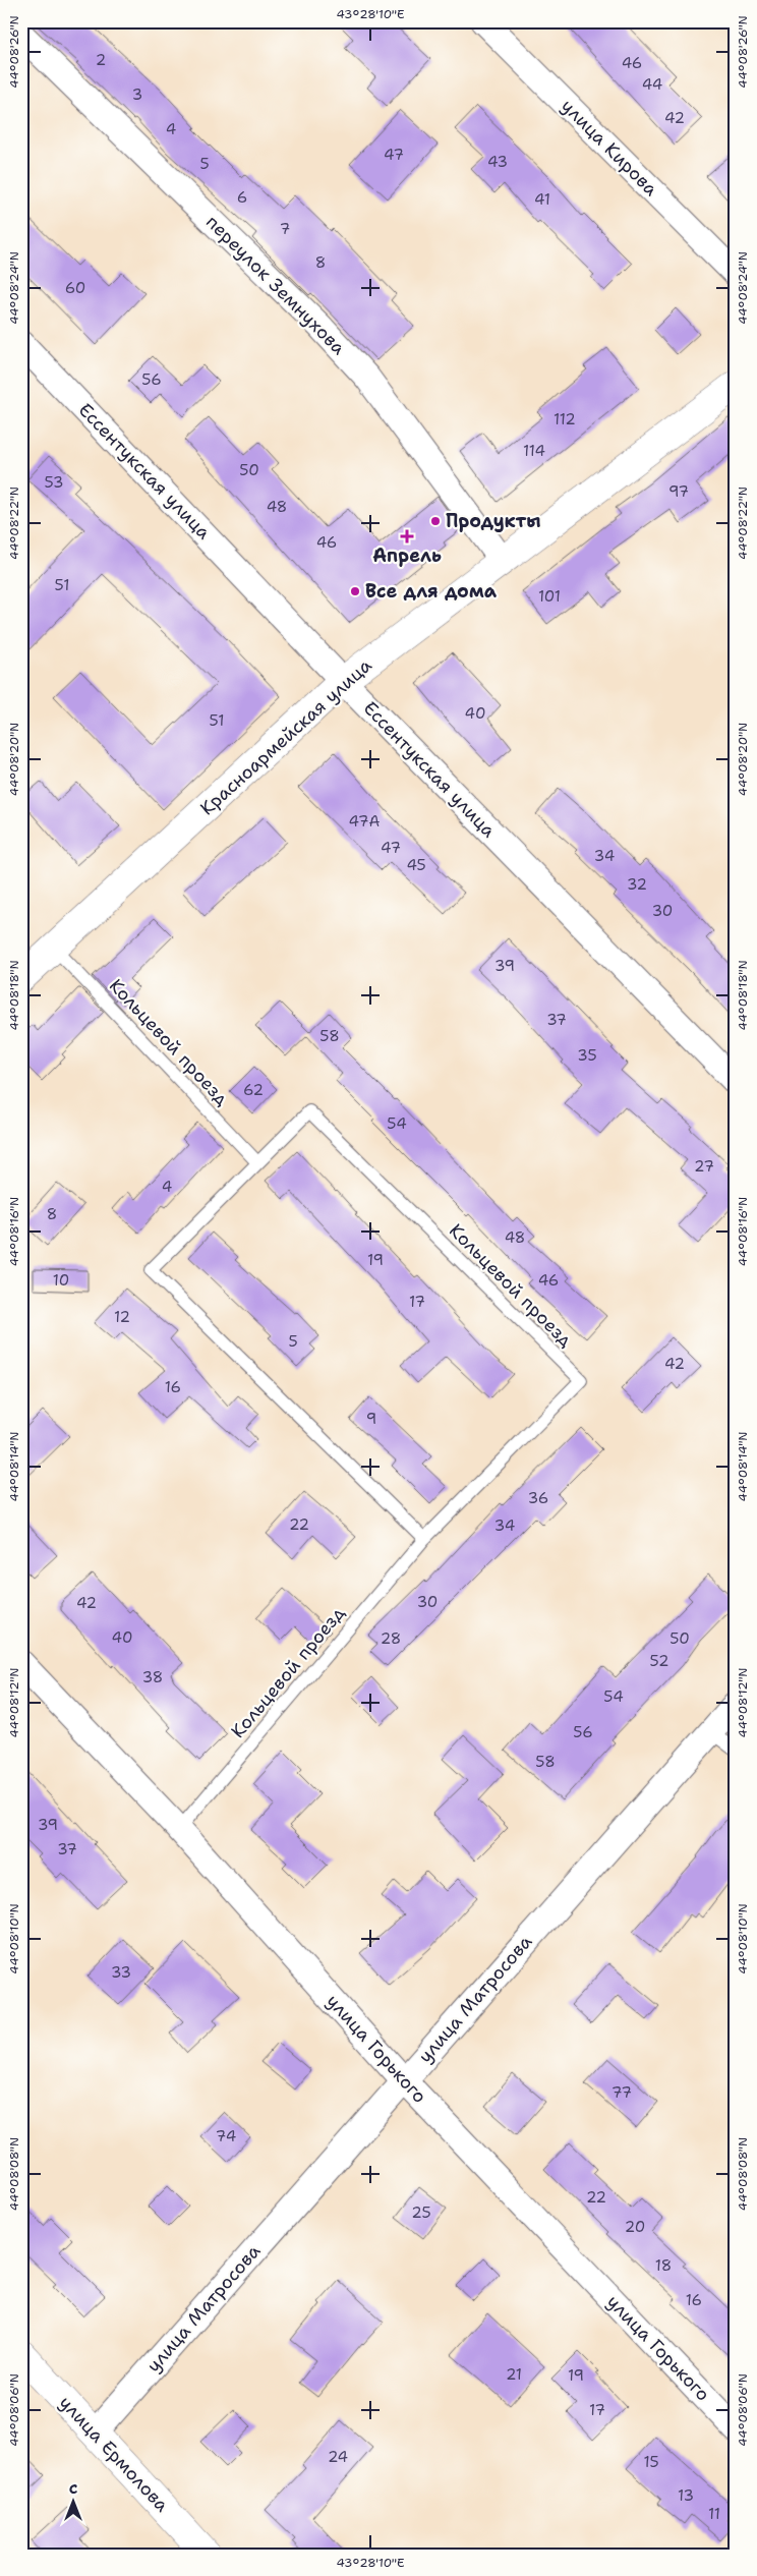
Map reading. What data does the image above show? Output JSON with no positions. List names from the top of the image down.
{
  "streets": {
    "street": [
      "улица Кирова",
      "переулок Земнухова",
      "Ессентукская улица",
      "Красноармейская улица",
      "улица Матросова",
      "улица Горького",
      "улица Ермолова"
    ],
    "lane": ["Кольцевой проезд"]
  },
  "crossings": [
    ["переулок Земнухова", "Красноармейская улица"],
    ["Ессентукская улица", "Красноармейская улица"],
    ["Красноармейская улица", "Кольцевой проезд"],
    ["Кольцевой проезд", "улица Горького"],
    ["улица Матросова", "улица Горького"],
    ["улица Матросова", "улица Ермолова"]
  ],
  "places": {
    "other": ["Продукты", "Все для дома"],
    "health": ["Апрель"]
  },
  "house_numbers": [
    "2",
    "46",
    "44",
    "3",
    "42",
    "4",
    "47",
    "43",
    "5",
    "6",
    "41",
    "7",
    "8",
    "60",
    "56",
    "112",
    "114",
    "50",
    "53",
    "97",
    "48",
    "46",
    "51",
    "101",
    "40",
    "51",
    "47А",
    "47",
    "34",
    "45",
    "32",
    "30",
    "39",
    "37",
    "58",
    "35",
    "62",
    "54",
    "27",
    "4",
    "8",
    "48",
    "19",
    "10",
    "46",
    "17",
    "12",
    "5",
    "42",
    "16",
    "9",
    "36",
    "22",
    "34",
    "30",
    "42",
    "40",
    "28",
    "50",
    "52",
    "38",
    "54",
    "56",
    "58",
    "39",
    "37",
    "33",
    "77",
    "74",
    "22",
    "25",
    "20",
    "18",
    "16",
    "21",
    "19",
    "17",
    "24",
    "15",
    "13",
    "11"
  ],
  "north": "top",
  "coordinates": [
    "43°28'10\"E",
    "44°08'26\"N",
    "44°08'24\"N",
    "44°08'22\"N",
    "44°08'20\"N",
    "44°08'18\"N",
    "44°08'16\"N",
    "44°08'14\"N",
    "44°08'12\"N",
    "44°08'10\"N",
    "44°08'08\"N",
    "44°08'06\"N"
  ]
}
